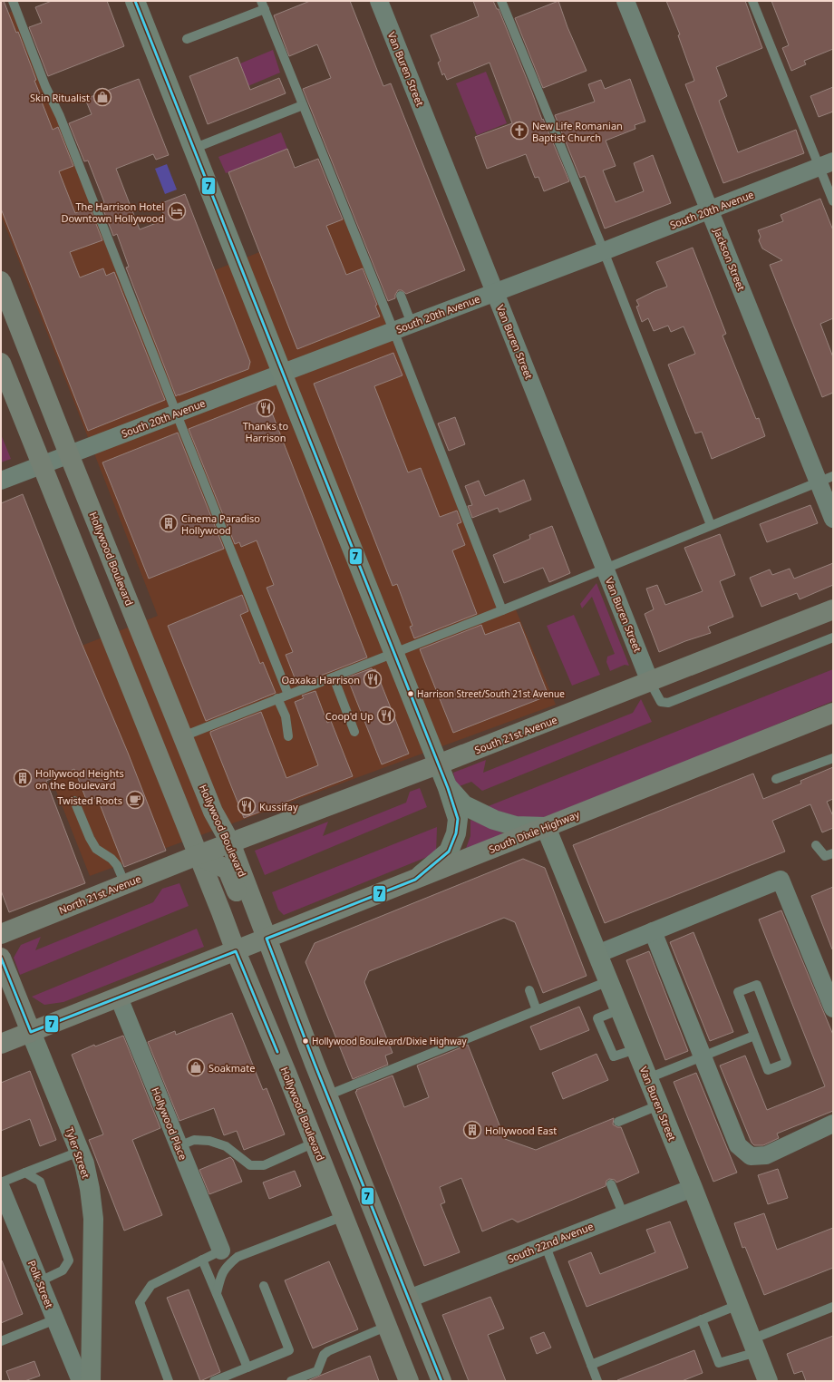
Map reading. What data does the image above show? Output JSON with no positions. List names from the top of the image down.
{
  "streets": {
    "main road": [
      "Van Buren Street",
      "Hollywood Boulevard",
      "South 21st Avenue",
      "South Dixie Highway",
      "North 21st Avenue",
      "Tyler Street"
    ],
    "street": [
      "South 20th Avenue",
      "Jackson Street",
      "Hollywood Place",
      "South 22nd Avenue",
      "Polk Street"
    ]
  },
  "crossings": [
    ["Van Buren Street", "South 20th Avenue"],
    ["Van Buren Street", "South 21st Avenue"],
    ["Van Buren Street", "South Dixie Highway"],
    ["Van Buren Street", "South 22nd Avenue"],
    ["South 20th Avenue", "Jackson Street"],
    ["South 20th Avenue", "Hollywood Boulevard"],
    ["Hollywood Boulevard", "South 21st Avenue"],
    ["Hollywood Boulevard", "South Dixie Highway"],
    ["Hollywood Boulevard", "North 21st Avenue"],
    ["Hollywood Boulevard", "South 22nd Avenue"],
    ["South 21st Avenue", "North 21st Avenue"],
    ["South Dixie Highway", "Hollywood Place"],
    ["South Dixie Highway", "Tyler Street"]
  ],
  "places": {
    "shop": ["Skin Ritualist", "Soakmate"],
    "church": ["New Life Romanian Baptist Church"],
    "hotel": ["The Harrison Hotel Downtown Hollywood"],
    "restaurant": [
      "Thanks to Harrison",
      "Oaxaka Harrison",
      "Coop'd Up",
      "Kussifay"
    ],
    "building": ["Cinema Paradiso Hollywood", "Hollywood Heights on the Boulevard", "Hollywood East"],
    "other": ["Harrison Street/South 21st Avenue", "Hollywood Boulevard/Dixie Highway"],
    "cafe": ["Twisted Roots"]
  },
  "lines": ["transit line 7"]
}
